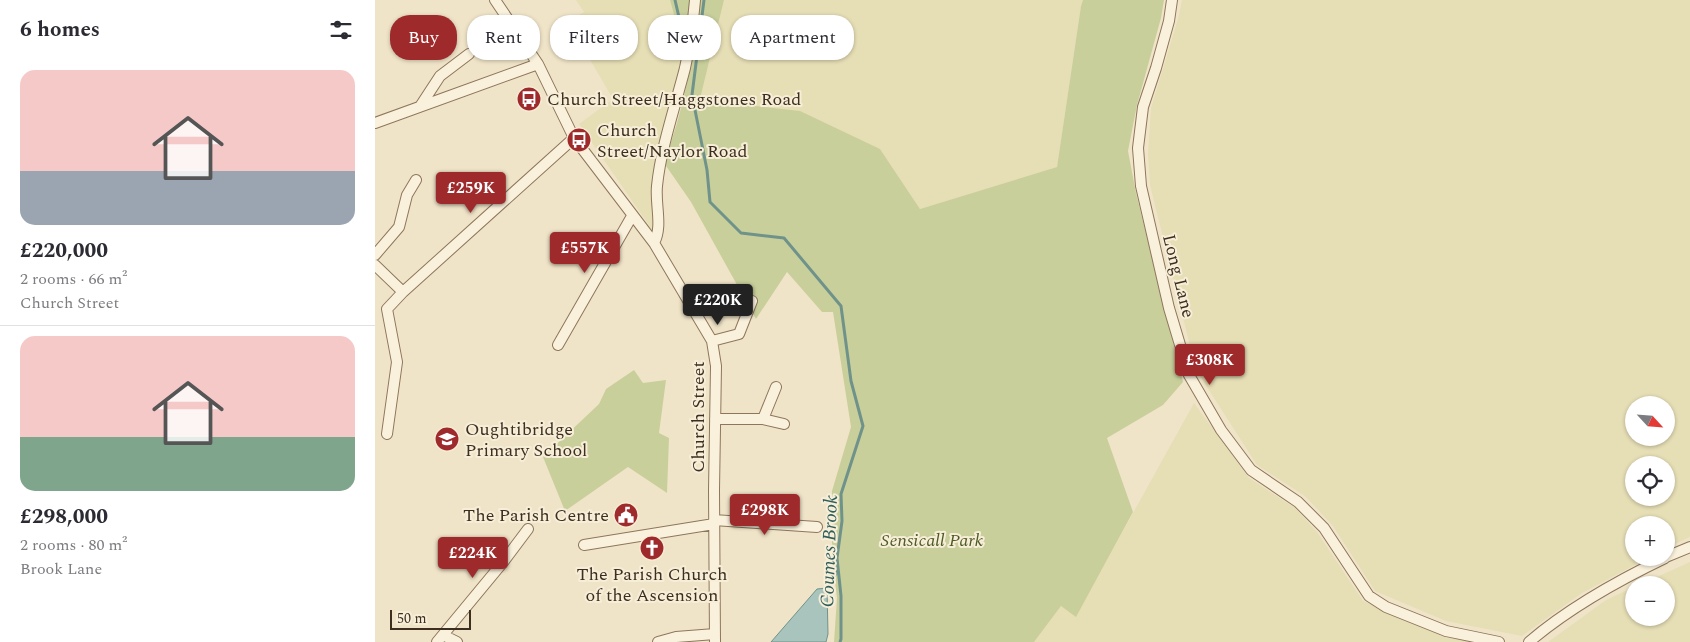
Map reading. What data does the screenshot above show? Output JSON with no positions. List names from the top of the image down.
{
  "streets": {
    "street": ["Long Lane", "Church Street"]
  },
  "water": ["Coumes Brook"],
  "parks": ["Sensicall Park"],
  "places": {
    "bus stop": ["Church Street/Haggstones Road", "Church Street/Naylor Road"],
    "school or university": ["Oughtibridge Primary School"],
    "public building": ["The Parish Centre"],
    "church": ["The Parish Church of the Ascension"]
  },
  "scale_bar": "50 m",
  "north": "bottom right",
  "page": {
    "heading": "6 homes",
    "chip": [
      "Buy",
      "Rent",
      "Filters",
      "New",
      "Apartment"
    ],
    "list": [
      {
        "name": "£220,000",
        "note": "2 rooms · 66 m² · Church Street"
      },
      {
        "name": "£298,000",
        "note": "2 rooms · 80 m² · Brook Lane"
      }
    ],
    "price": [
      "£259K",
      "£557K",
      "£220K",
      "£308K",
      "£298K",
      "£224K"
    ],
    "map_buttons": ["+", "−"],
    "scale": "50 m"
  }
}
